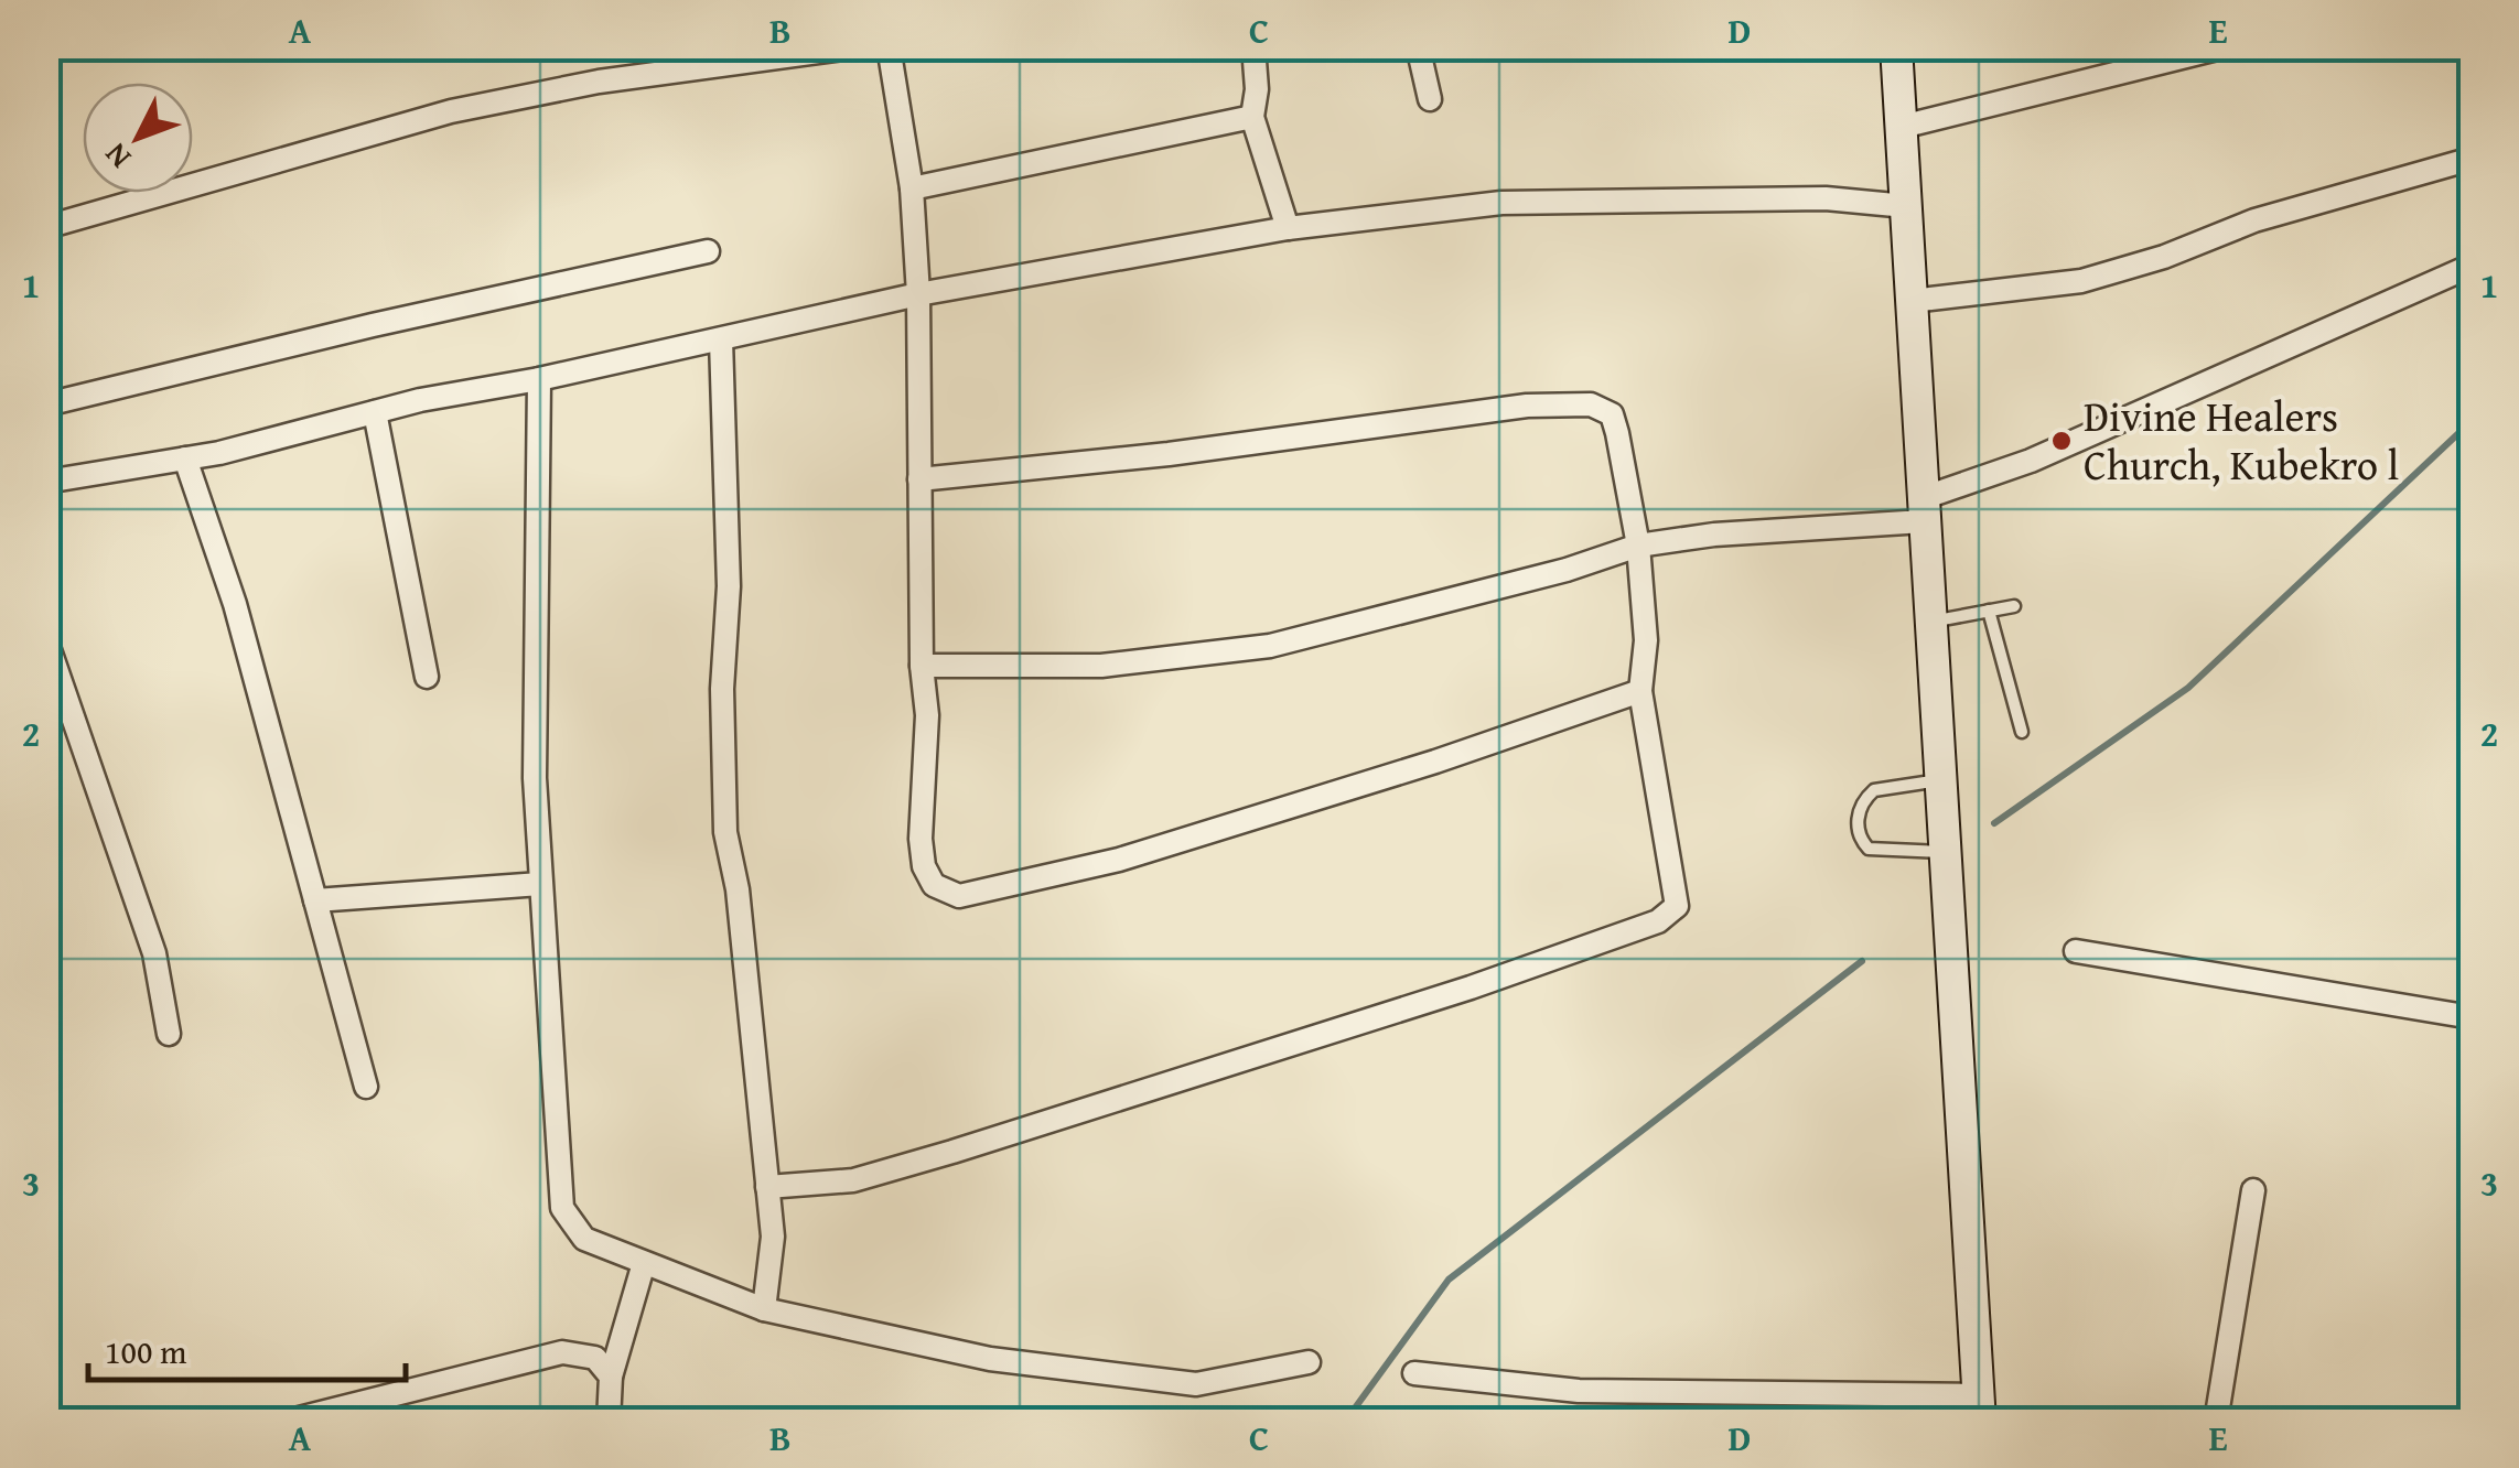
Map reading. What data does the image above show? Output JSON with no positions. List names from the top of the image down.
{
  "places": ["Divine Healers Church, Kubekro l"],
  "scale_bar": "100 m",
  "north": "bottom left",
  "grid": {
    "columns": [
      "A",
      "B",
      "C",
      "D",
      "E"
    ],
    "rows": ["1", "2", "3"]
  }
}
